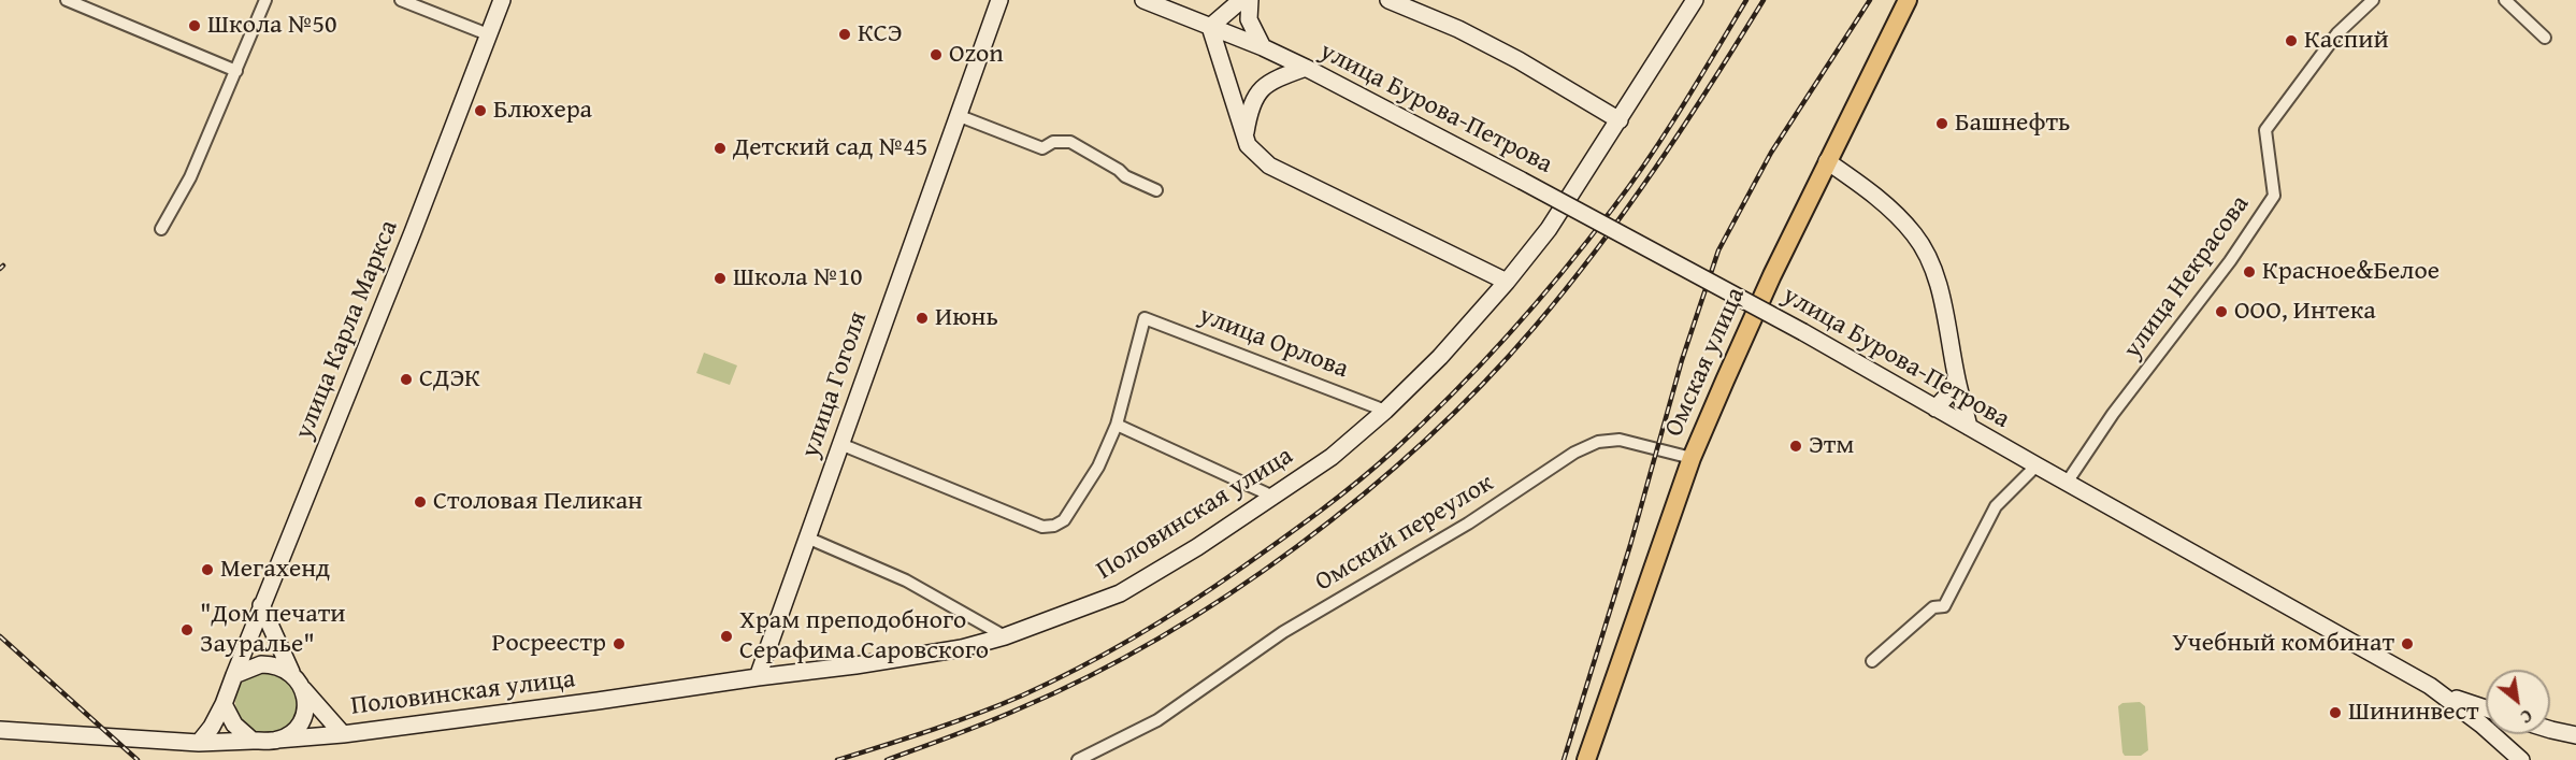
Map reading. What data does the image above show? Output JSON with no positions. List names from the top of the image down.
{
  "streets": {
    "main road": [
      "улица Бурова-Петрова",
      "улица Карла Маркса",
      "Омская улица",
      "улица Гоголя",
      "Половинская улица"
    ],
    "street": ["улица Некрасова", "улица Орлова", "Омский переулок"]
  },
  "crossings": [
    ["улица Бурова-Петрова", "улица Некрасова"],
    ["улица Карла Маркса", "Половинская улица"],
    ["улица Орлова", "Половинская улица"],
    ["Омская улица", "Омский переулок"],
    ["улица Гоголя", "Половинская улица"]
  ],
  "places": [
    "Школа №50",
    "КСЭ",
    "Каспий",
    "Ozon",
    "Блюхера",
    "Башнефть",
    "Детский сад №45",
    "Красное&Белое",
    "Школа №10",
    "ООО, Интека",
    "Июнь",
    "СДЭК",
    "Этм",
    "Столовая Пеликан",
    "Мегахенд",
    "\"Дом печати Зауралье\"",
    "Храм преподобного Серафима Саровского",
    "Росреестр",
    "Учебный комбинат",
    "Шининвест"
  ],
  "north": "bottom right"
}
